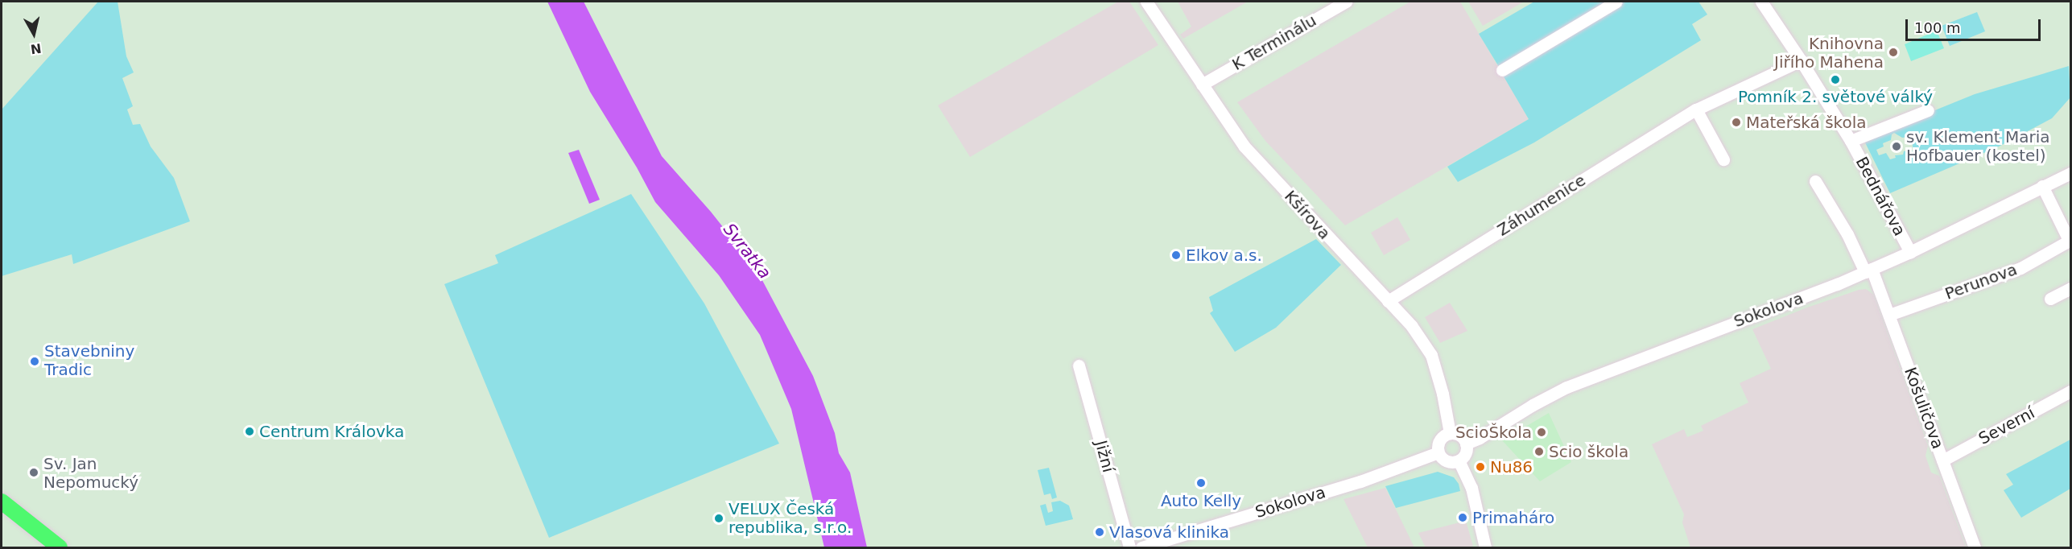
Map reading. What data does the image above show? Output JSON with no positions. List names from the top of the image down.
{
  "streets": {
    "street": [
      "K Terminálu",
      "Bednářova",
      "Záhumenice",
      "Kšírova",
      "Perunova",
      "Sokolova",
      "Košuličova",
      "Severní",
      "Jižní"
    ]
  },
  "crossings": [
    ["K Terminálu", "Kšírova"],
    ["Bednářova", "Záhumenice"],
    ["Bednářova", "Sokolova"],
    ["Záhumenice", "Kšírova"],
    ["Kšírova", "Sokolova"],
    ["Perunova", "Sokolova"],
    ["Perunova", "Košuličova"],
    ["Sokolova", "Košuličova"],
    ["Košuličova", "Severní"]
  ],
  "water": ["Svratka"],
  "places": [
    "Knihovna Jiřího Mahena",
    "Pomník 2. světové válký",
    "Mateřská škola",
    "sv. Klement Maria Hofbauer (kostel)",
    "Elkov a.s.",
    "Stavebniny Tradic",
    "Centrum Královka",
    "ScioŠkola",
    "Scio škola",
    "Nu86",
    "Sv. Jan Nepomucký",
    "Auto Kelly",
    "Primaháro",
    "VELUX Česká republika, s.r.o.",
    "Vlasová klinika"
  ],
  "scale_bar": "100 m",
  "north": "bottom"
}
